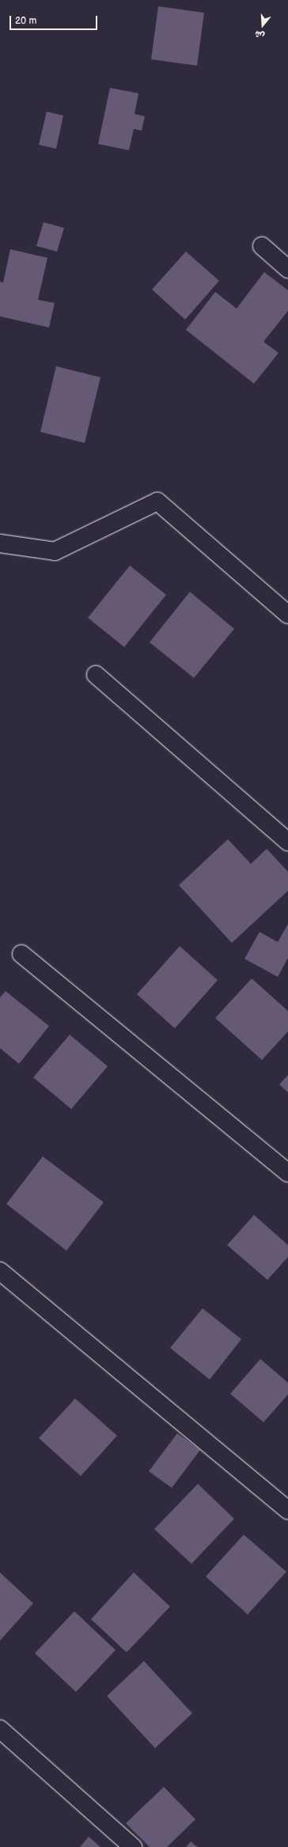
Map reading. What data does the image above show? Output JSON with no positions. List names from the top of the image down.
{
  "scale_bar": "20 m",
  "north": "bottom"
}
